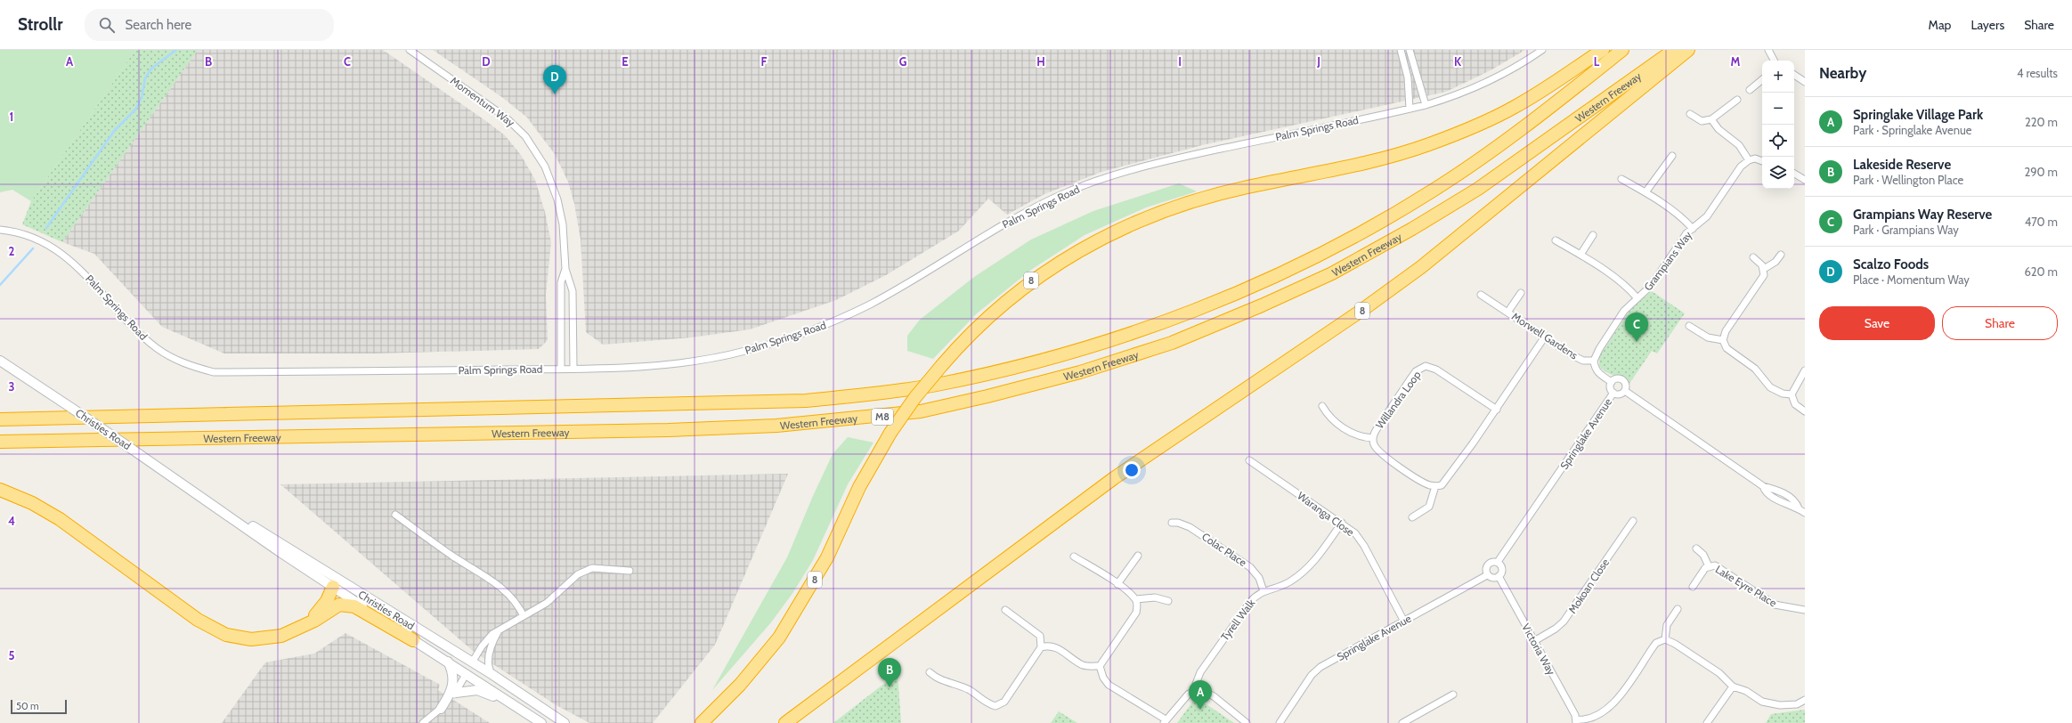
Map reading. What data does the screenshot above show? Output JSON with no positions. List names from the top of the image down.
{
  "streets": {
    "highway": ["Western Freeway", "8", "M8"],
    "main road": ["Christies Road"],
    "street": [
      "Momentum Way",
      "Palm Springs Road",
      "Grampians Way",
      "Morwell Gardens",
      "Willandra Loop",
      "Springlake Avenue",
      "Waranga Close",
      "Colac Place",
      "Mokoan Close",
      "Lake Eyre Place",
      "Tyrell Walk",
      "Victoria Way"
    ]
  },
  "crossings": [
    ["Momentum Way", "Palm Springs Road"],
    ["Grampians Way", "Morwell Gardens"],
    ["Springlake Avenue", "Waranga Close"],
    ["Springlake Avenue", "Victoria Way"],
    ["Waranga Close", "Tyrell Walk"],
    ["Colac Place", "Tyrell Walk"],
    ["Mokoan Close", "Victoria Way"]
  ],
  "scale_bar": "50 m",
  "page": {
    "header": "Strollr",
    "search": "Search here",
    "nav": ["Map", "Layers", "Share"],
    "heading": ["Nearby", "4 results"],
    "map_buttons": ["+", "−"],
    "pins": [
      "D",
      "C",
      "B",
      "A"
    ],
    "list": [
      {
        "mark": "A",
        "name": "Springlake Village Park",
        "note": "Park · Springlake Avenue",
        "value": "220 m"
      },
      {
        "mark": "B",
        "name": "Lakeside Reserve",
        "note": "Park · Wellington Place",
        "value": "290 m"
      },
      {
        "mark": "C",
        "name": "Grampians Way Reserve",
        "note": "Park · Grampians Way",
        "value": "470 m"
      },
      {
        "mark": "D",
        "name": "Scalzo Foods",
        "note": "Place · Momentum Way",
        "value": "620 m"
      }
    ],
    "buttons": ["Save", "Share"],
    "scale": "50 m"
  },
  "grid": {
    "columns": [
      "A",
      "B",
      "C",
      "D",
      "E",
      "F",
      "G",
      "H",
      "I",
      "J",
      "K",
      "L",
      "M"
    ],
    "rows": [
      "1",
      "2",
      "3",
      "4",
      "5"
    ]
  }
}
